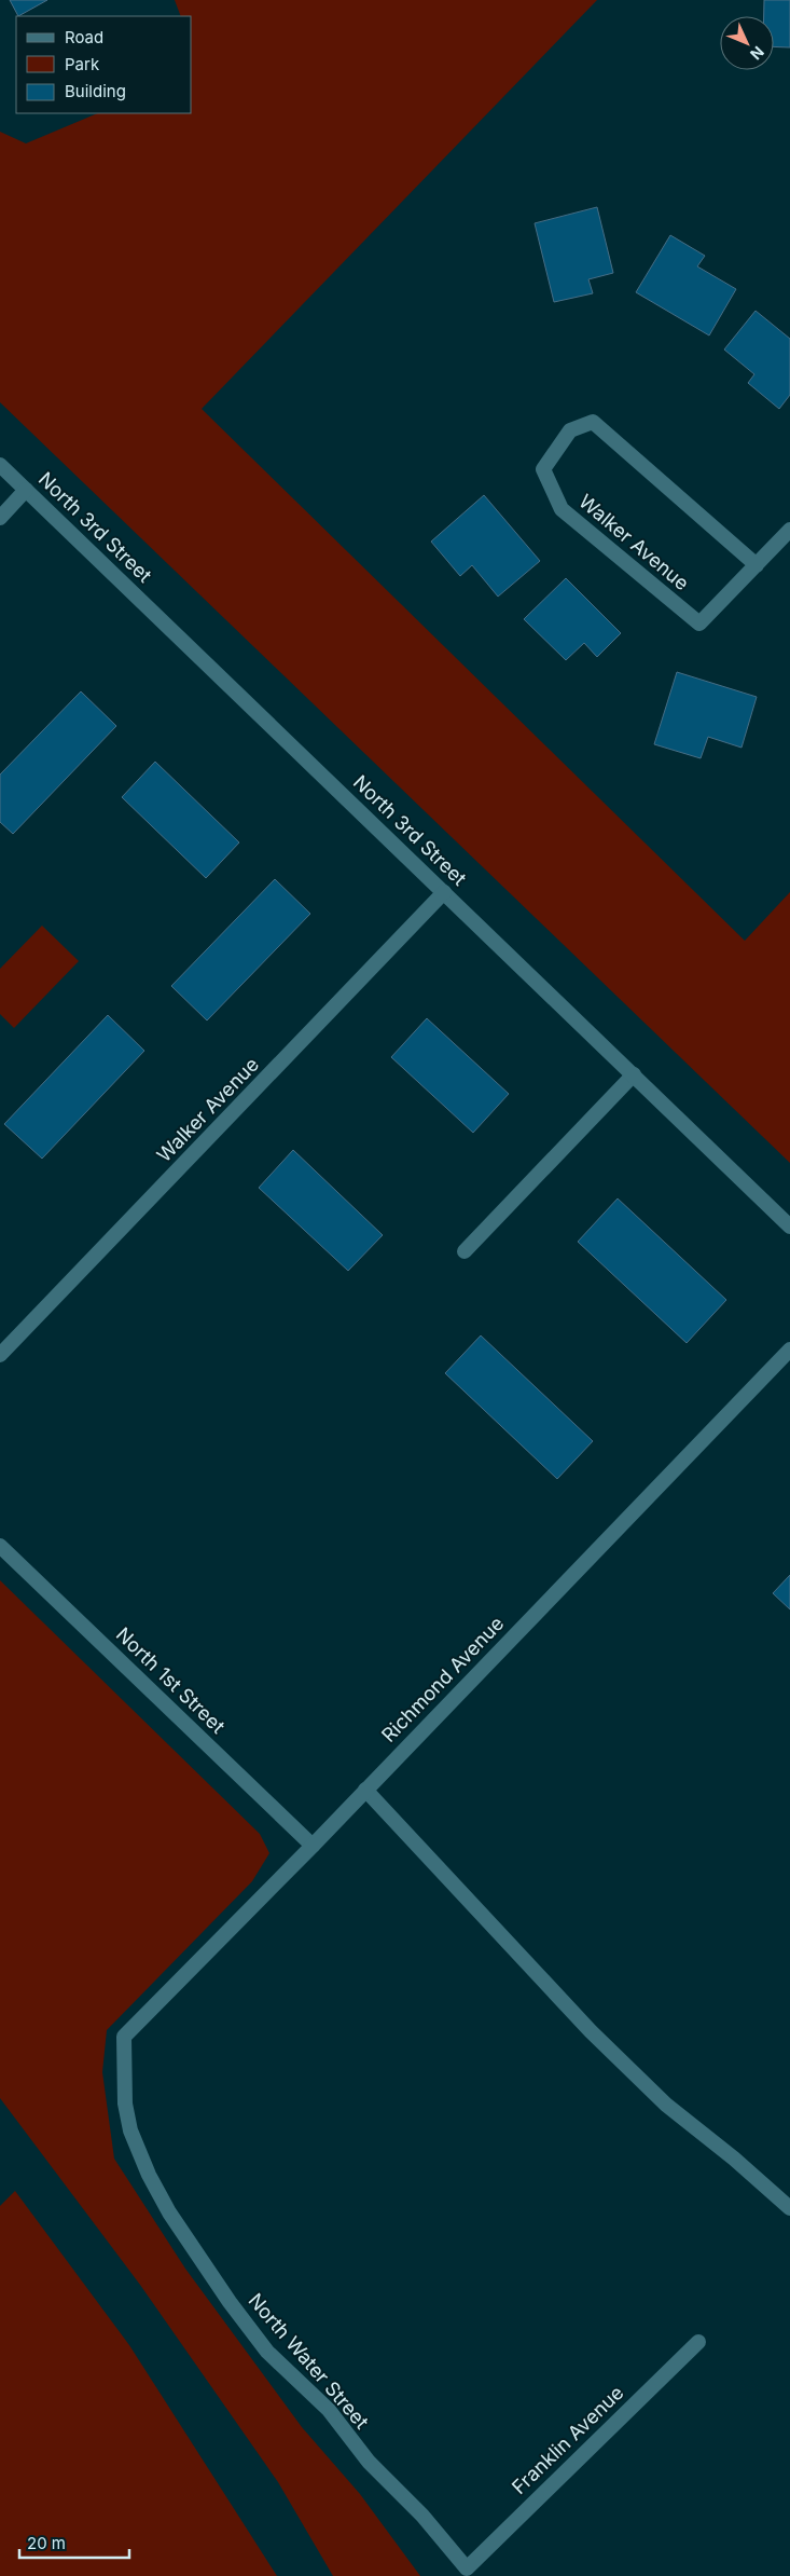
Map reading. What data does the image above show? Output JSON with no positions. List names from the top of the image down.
{
  "streets": {
    "street": [
      "North 3rd Street",
      "Walker Avenue",
      "Richmond Avenue",
      "North 1st Street",
      "North Water Street",
      "Franklin Avenue"
    ]
  },
  "crossings": [
    ["North 3rd Street", "Walker Avenue"],
    ["Richmond Avenue", "North 1st Street"],
    ["Richmond Avenue", "North Water Street"],
    ["North Water Street", "Franklin Avenue"]
  ],
  "legend": ["Road", "Park", "Building"],
  "scale_bar": "20 m",
  "north": "bottom right"
}
